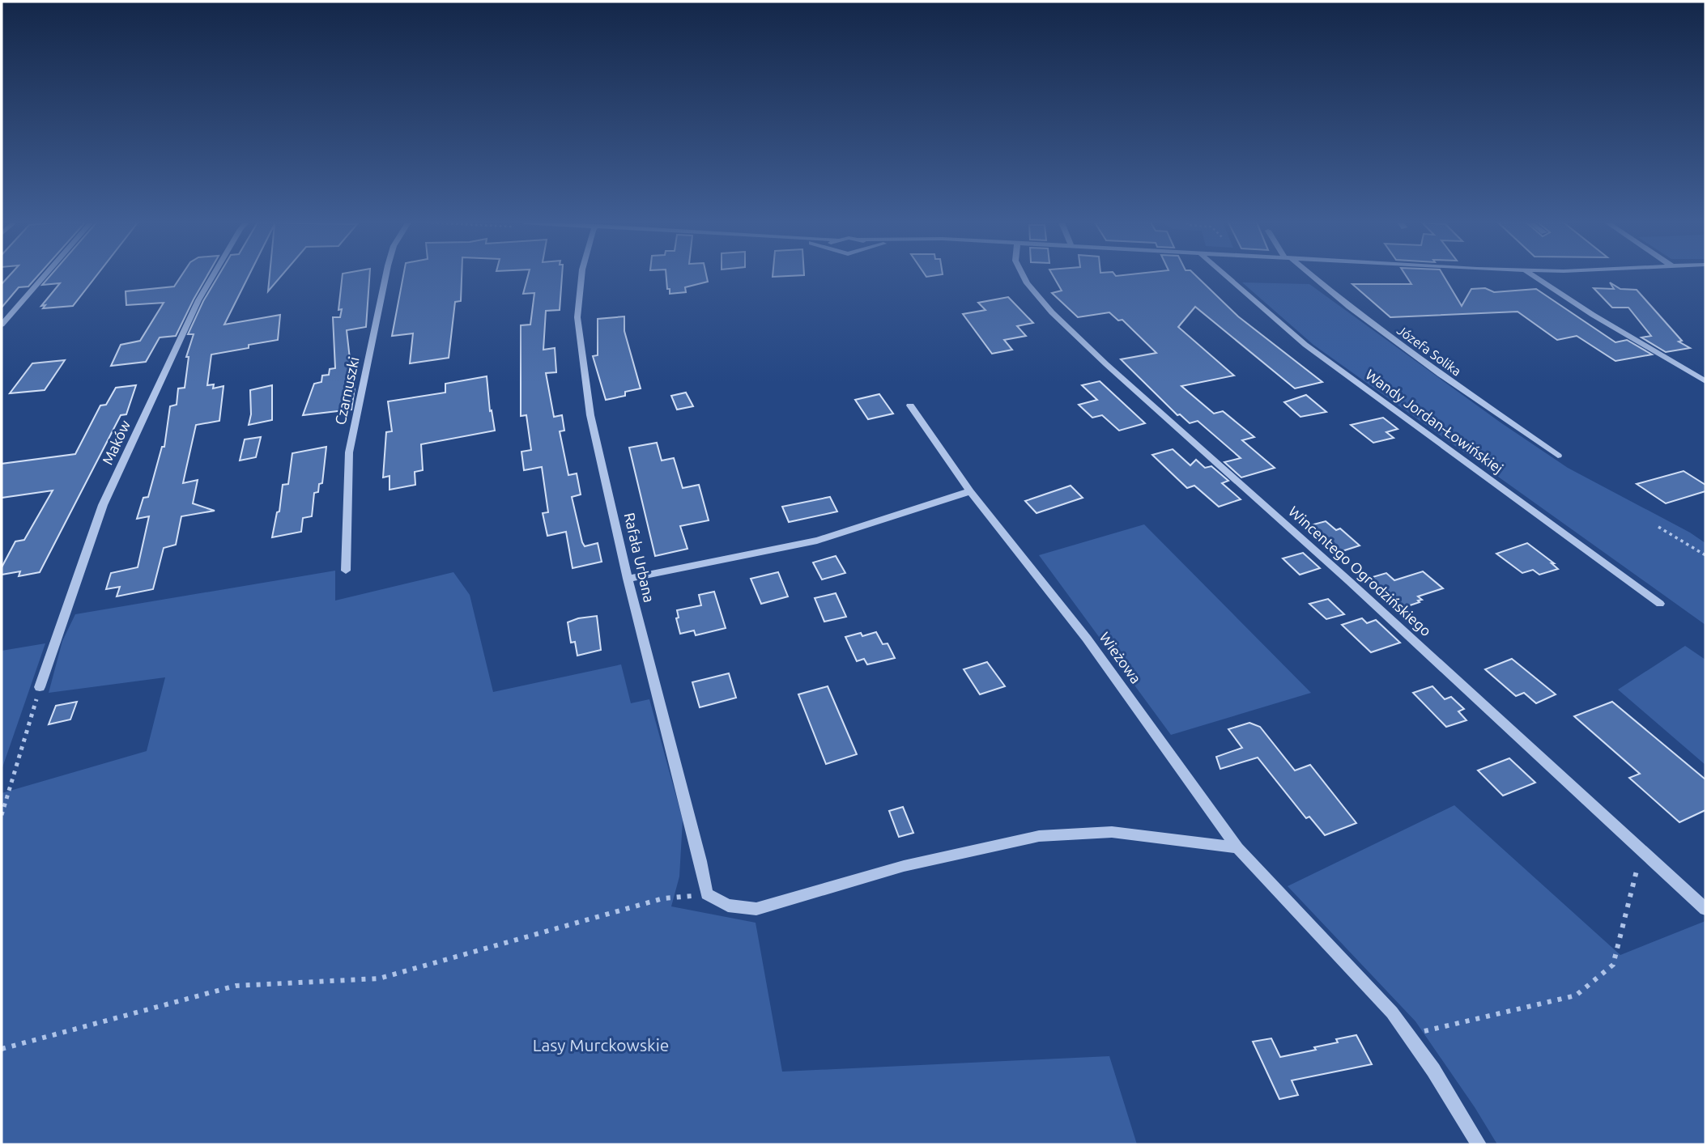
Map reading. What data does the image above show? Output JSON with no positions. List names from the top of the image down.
{
  "streets": {
    "street": [
      "Józefa Solika",
      "Czarnuszki",
      "Wandy Jordan-Łowińskiej",
      "Maków",
      "Rafała Urbana",
      "Wincentego Ogrodzińskiego",
      "Wieżowa"
    ]
  },
  "parks": ["Lasy Murckowskie"]
}
